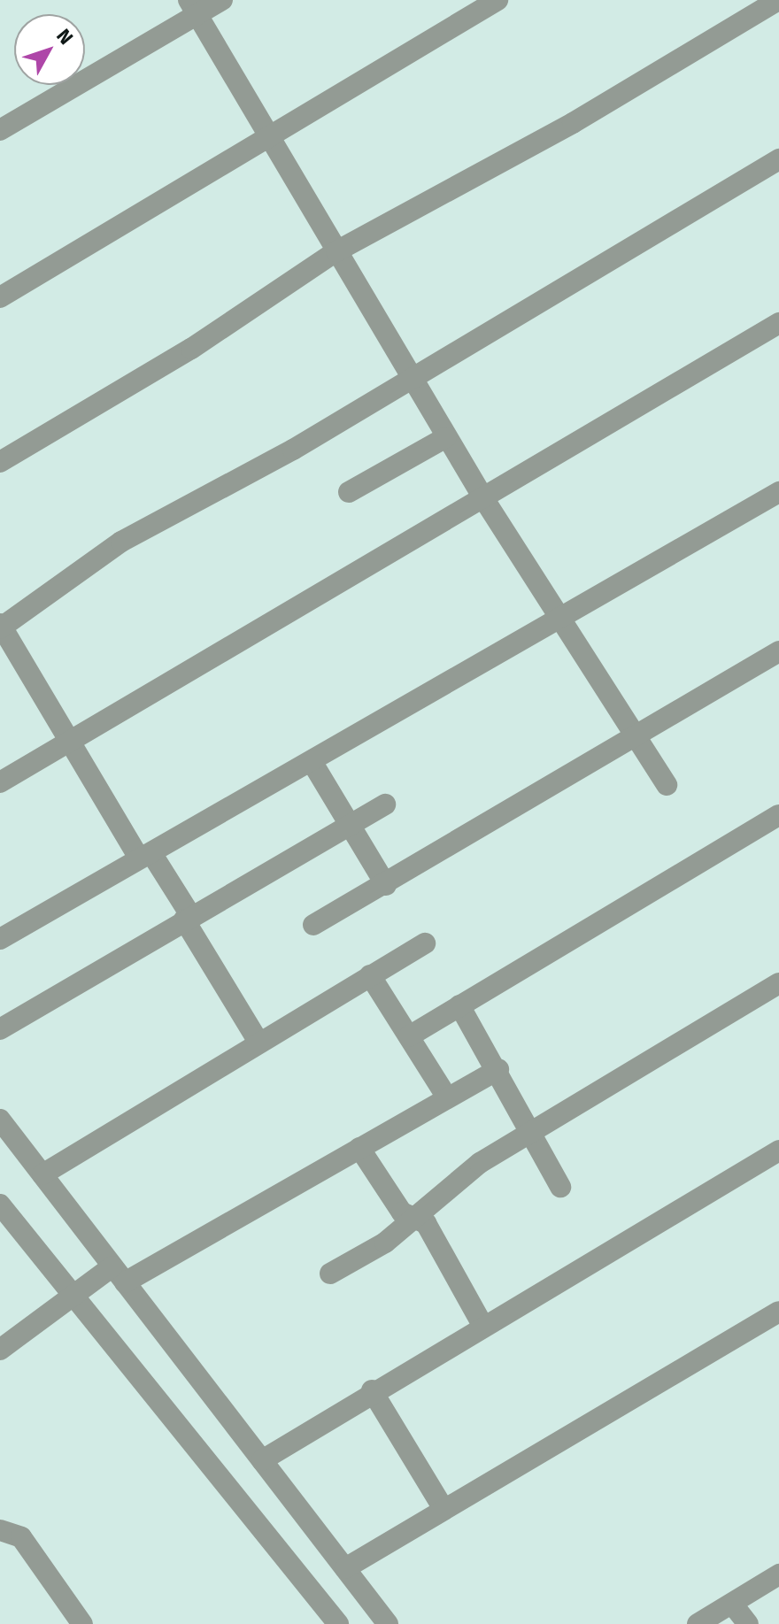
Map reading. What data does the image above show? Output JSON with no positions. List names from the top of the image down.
{
  "north": "top right"
}
